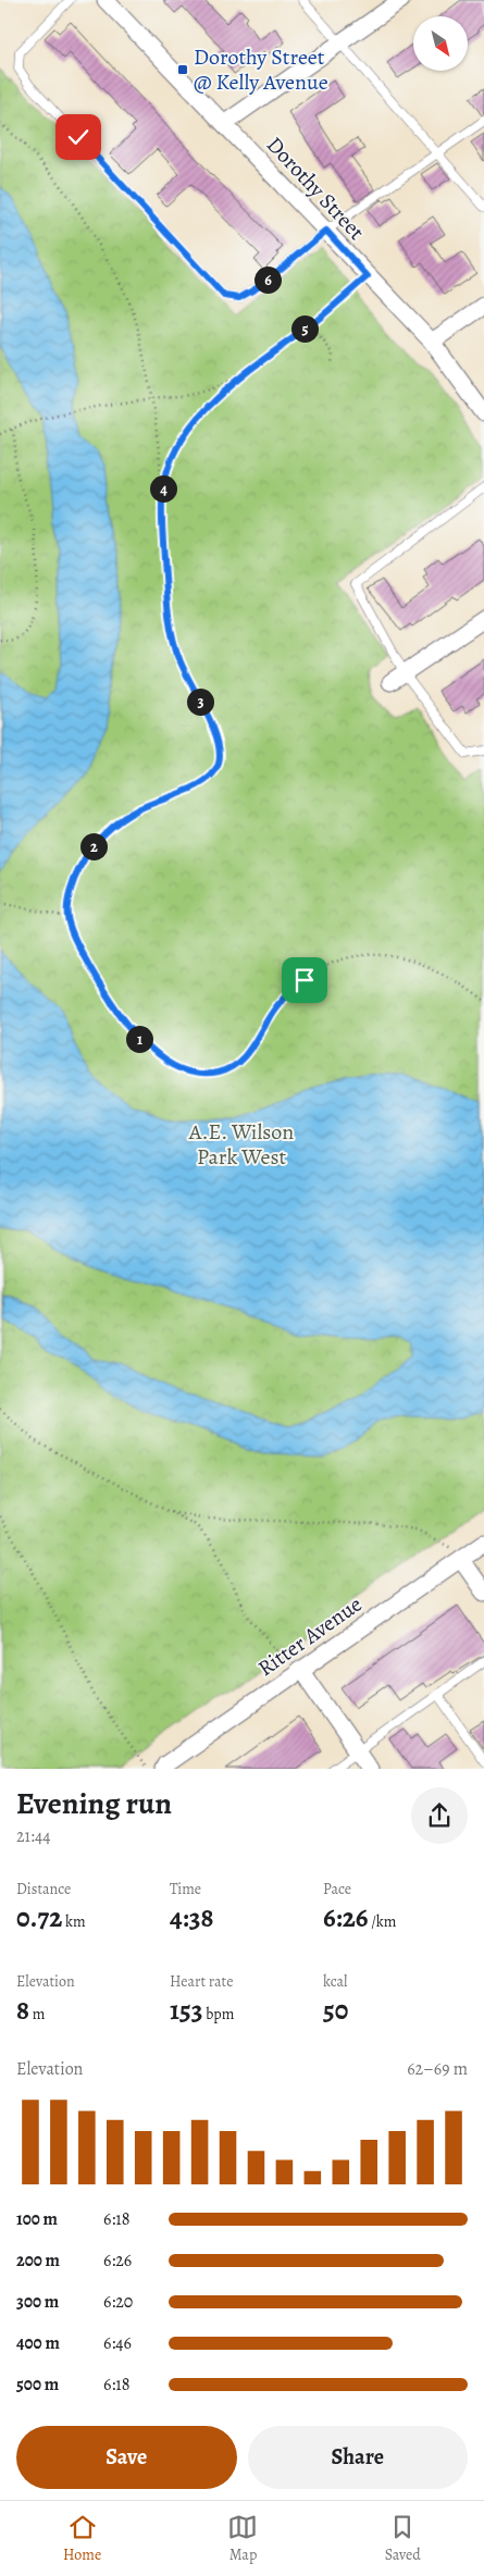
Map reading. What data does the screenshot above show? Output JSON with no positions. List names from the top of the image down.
{
  "streets": {
    "street": ["Dorothy Street", "Ritter Avenue"]
  },
  "parks": ["A.E. Wilson Park West"],
  "places": {
    "transit": ["Dorothy Street @ Kelly Avenue"]
  },
  "north": "bottom right",
  "page": {
    "pins": [
      "6",
      "5",
      "4",
      "3",
      "2",
      "1"
    ],
    "heading": ["Evening run", "21:44"],
    "stats": [
      ["Distance", "0.72 km"],
      ["Time", "4:38"],
      ["Pace", "6:26 /km"],
      ["Elevation", "8 m"],
      ["Heart rate", "153 bpm"],
      ["kcal", "50"]
    ],
    "chart": ["Elevation", "62–69 m"],
    "list": [
      {
        "name": "100 m",
        "note": "6:18"
      },
      {
        "name": "200 m",
        "note": "6:26"
      },
      {
        "name": "300 m",
        "note": "6:20"
      },
      {
        "name": "400 m",
        "note": "6:46"
      },
      {
        "name": "500 m",
        "note": "6:18"
      }
    ],
    "buttons": ["Save", "Share"],
    "tabs": ["Home", "Map", "Saved"]
  }
}
